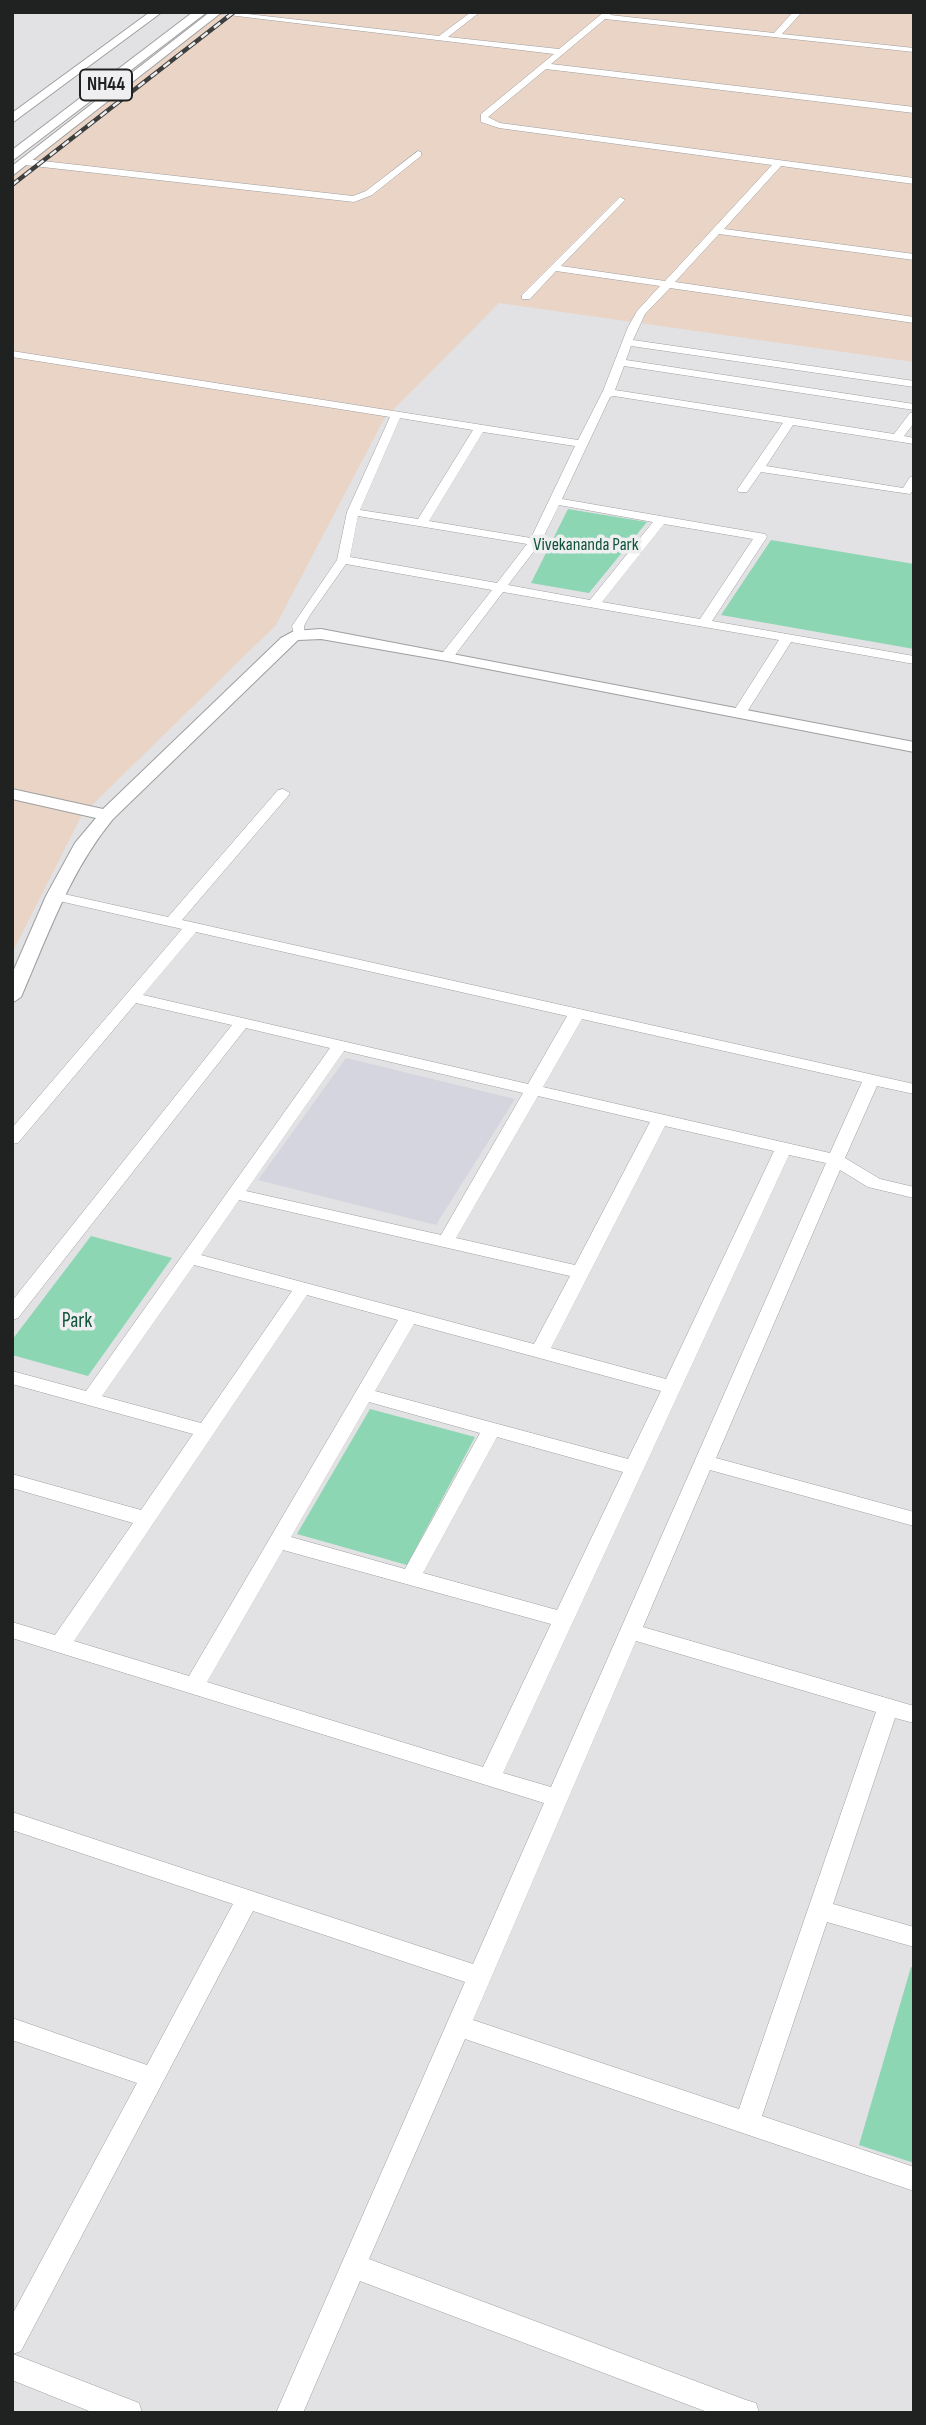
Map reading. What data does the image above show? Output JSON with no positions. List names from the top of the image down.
{
  "streets": {
    "highway": ["NH44"]
  },
  "parks": ["Vivekananda Park", "Park"]
}
